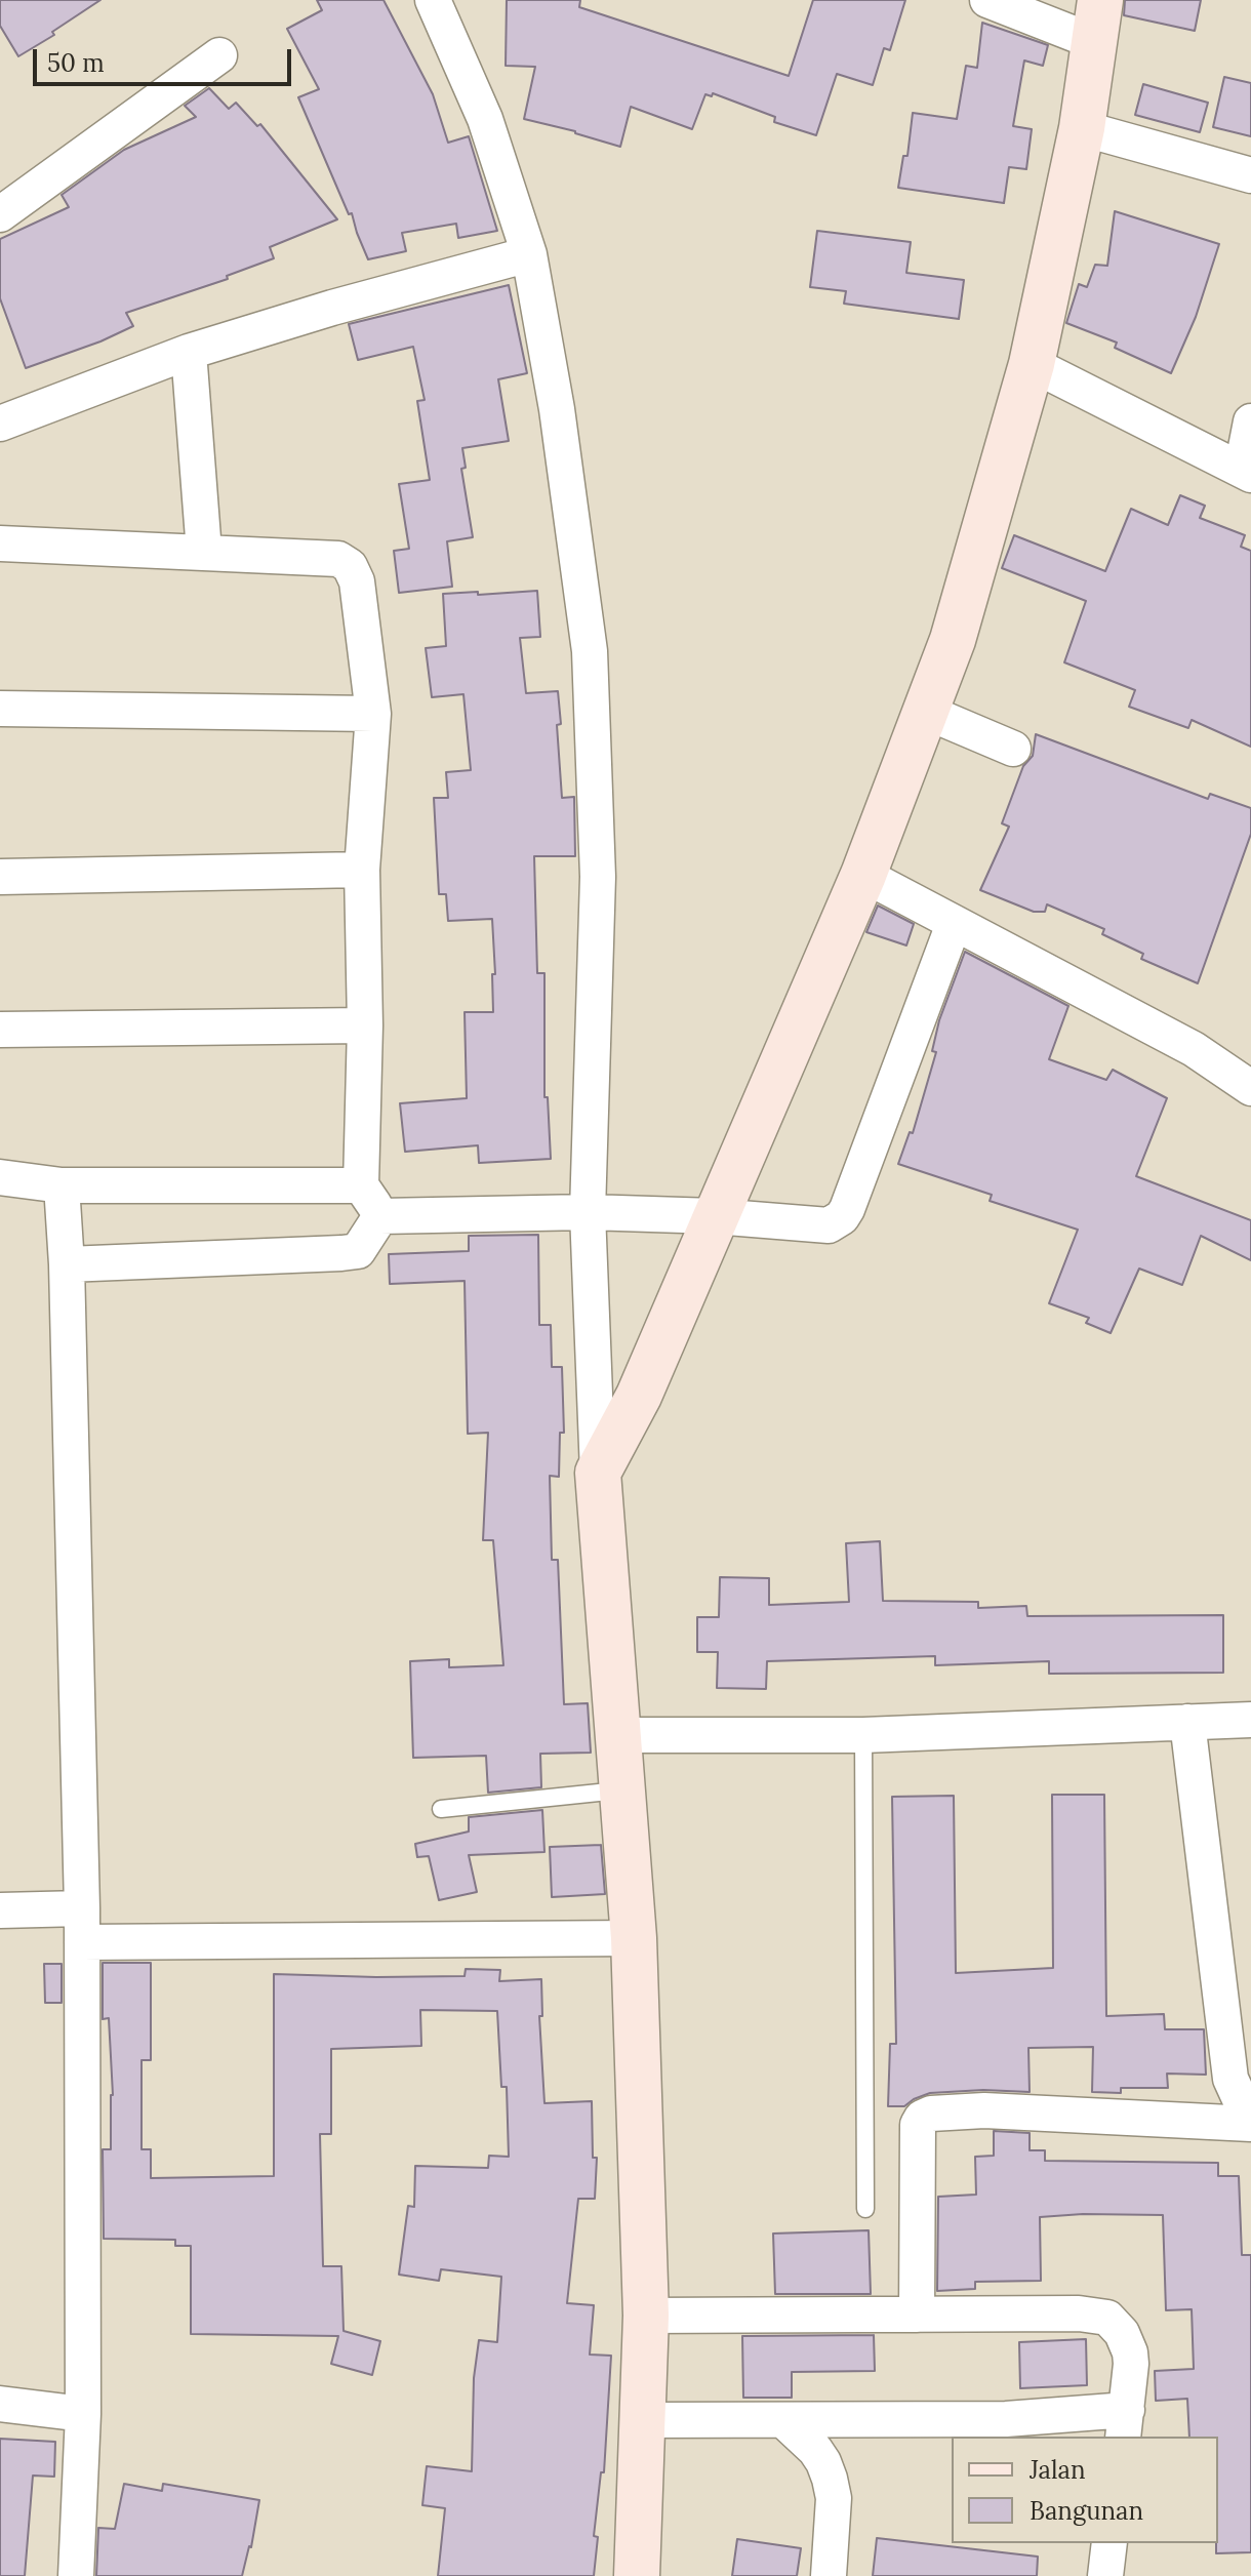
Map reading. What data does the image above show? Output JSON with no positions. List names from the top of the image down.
{
  "legend": ["Jalan", "Bangunan"],
  "scale_bar": "50 m"
}
